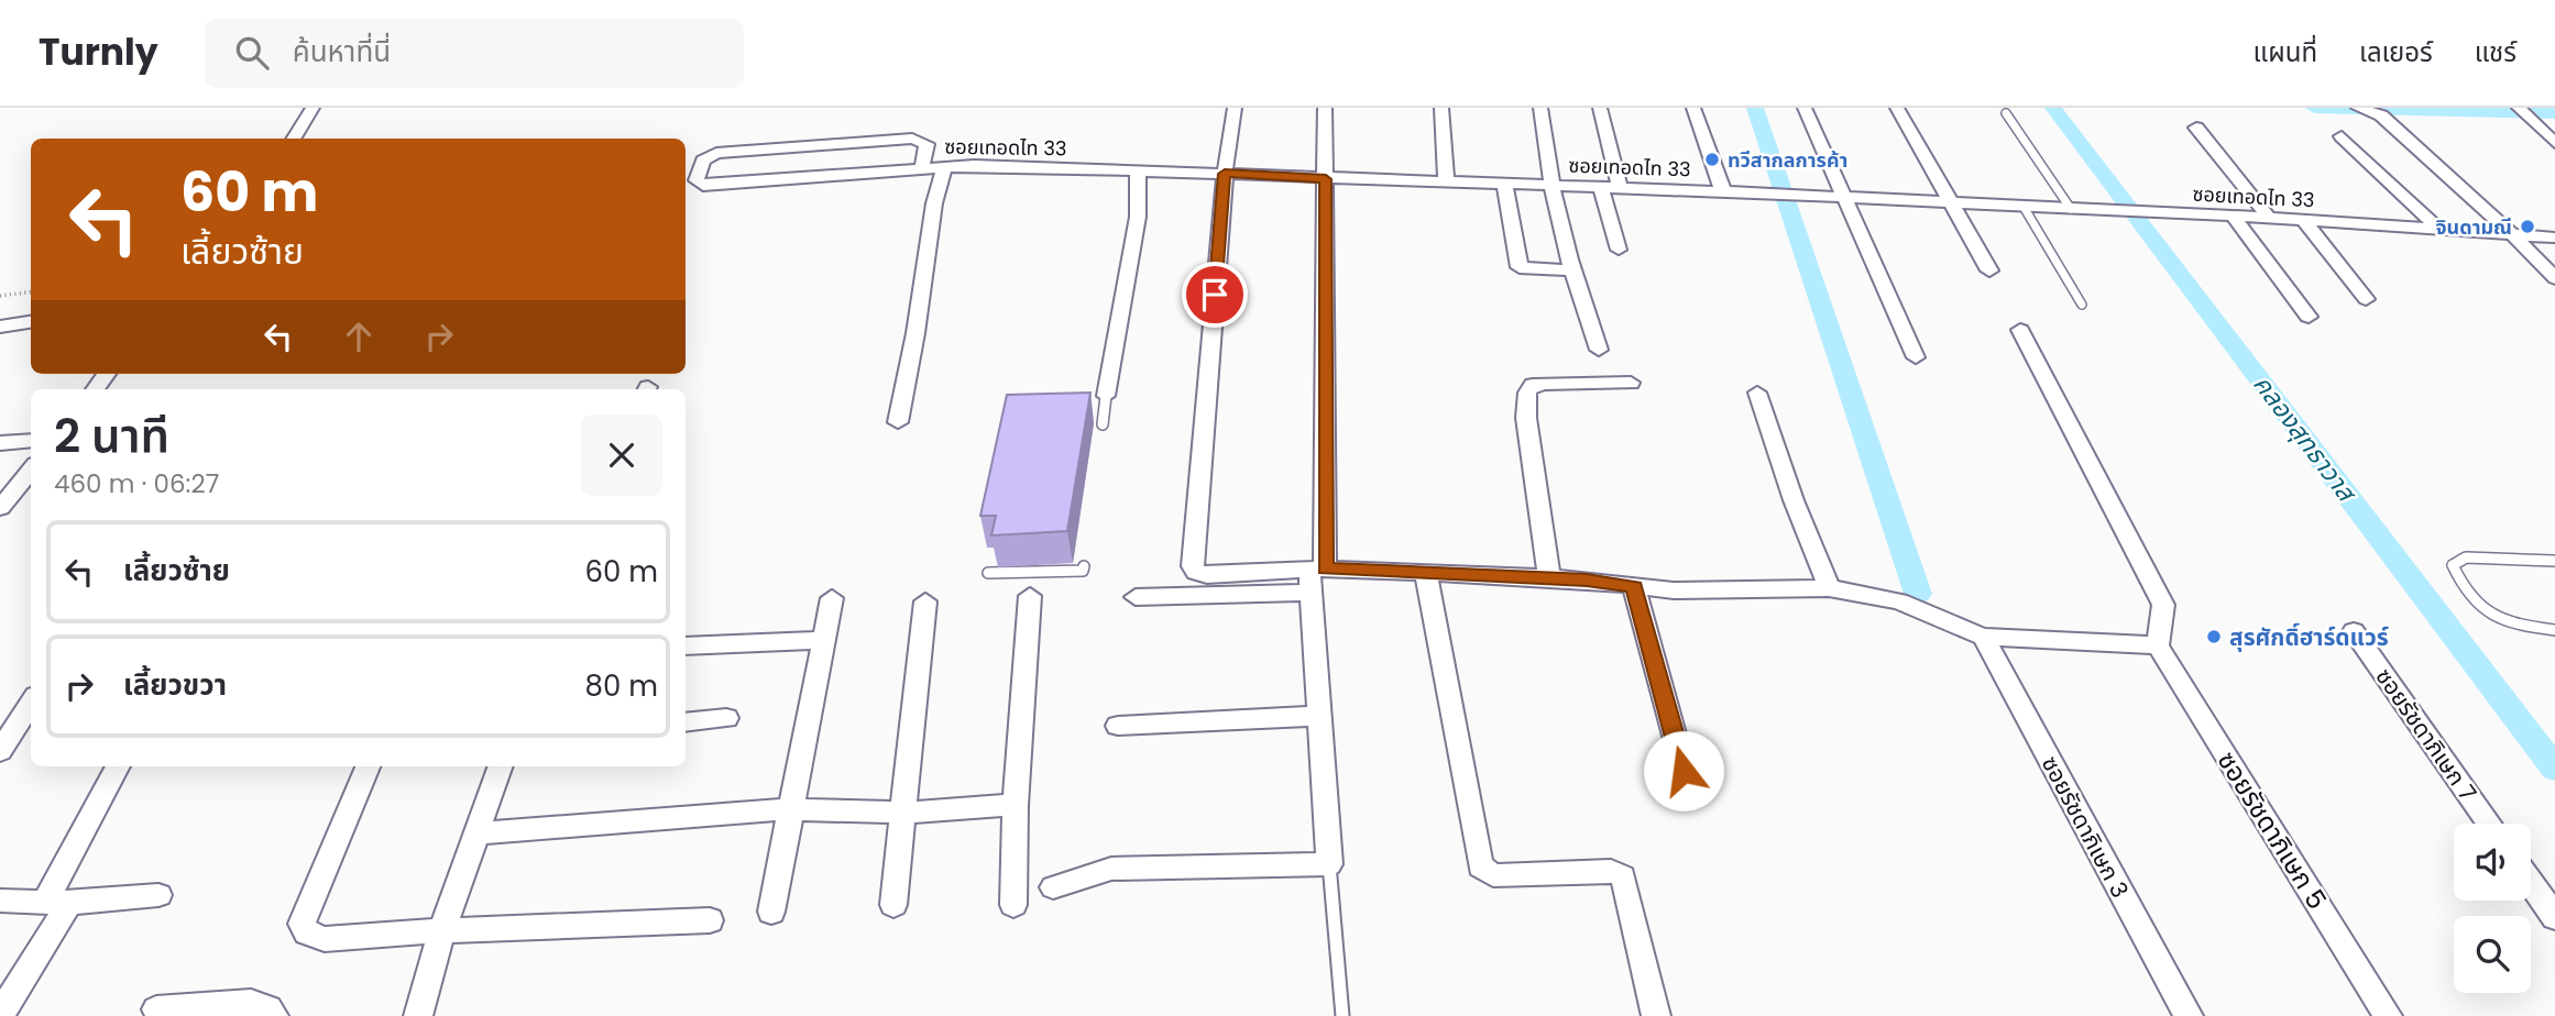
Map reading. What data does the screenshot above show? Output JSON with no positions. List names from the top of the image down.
{
  "streets": {
    "street": [
      "ซอยเทอดไท 33",
      "ซอยรัชดาภิเษก 7",
      "ซอยรัชดาภิเษก 3",
      "ซอยรัชดาภิเษก 5"
    ]
  },
  "water": ["คลองสุทธาวาส"],
  "places": ["ทวีสากลการค้า", "จินดามณี", "สุรศักดิ์ฮาร์ดแวร์"],
  "page": {
    "header": "Turnly",
    "search": "ค้นหาที่นี่",
    "nav": ["แผนที่", "เลเยอร์", "แชร์"],
    "turn": ["60 m", "เลี้ยวซ้าย"],
    "heading": ["2 นาที", "460 m · 06:27"],
    "list": [
      {
        "name": "เลี้ยวซ้าย",
        "value": "60 m"
      },
      {
        "name": "เลี้ยวขวา",
        "value": "80 m"
      }
    ]
  }
}
